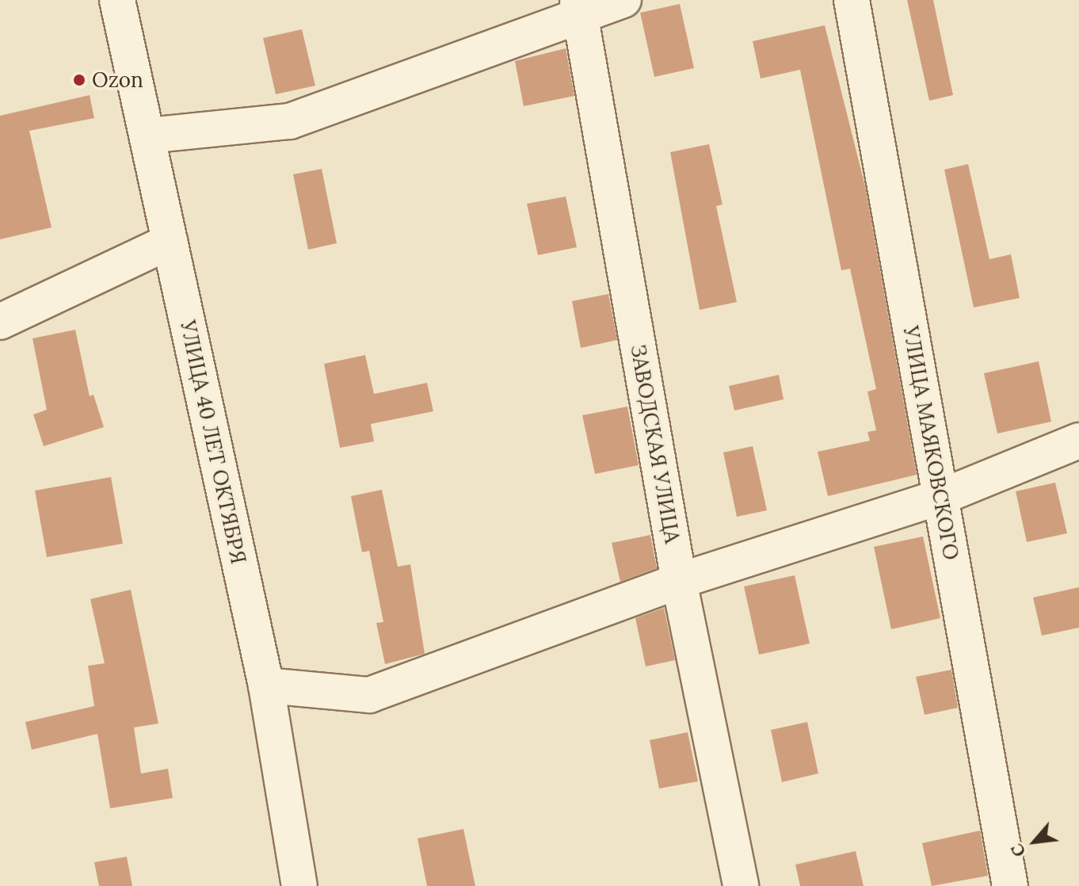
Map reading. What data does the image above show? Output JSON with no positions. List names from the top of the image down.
{
  "streets": {
    "street": ["УЛИЦА 40 ЛЕТ ОКТЯБРЯ", "УЛИЦА МАЯКОВСКОГО", "ЗАВОДСКАЯ УЛИЦА"]
  },
  "places": ["Ozon"],
  "north": "bottom left"
}
